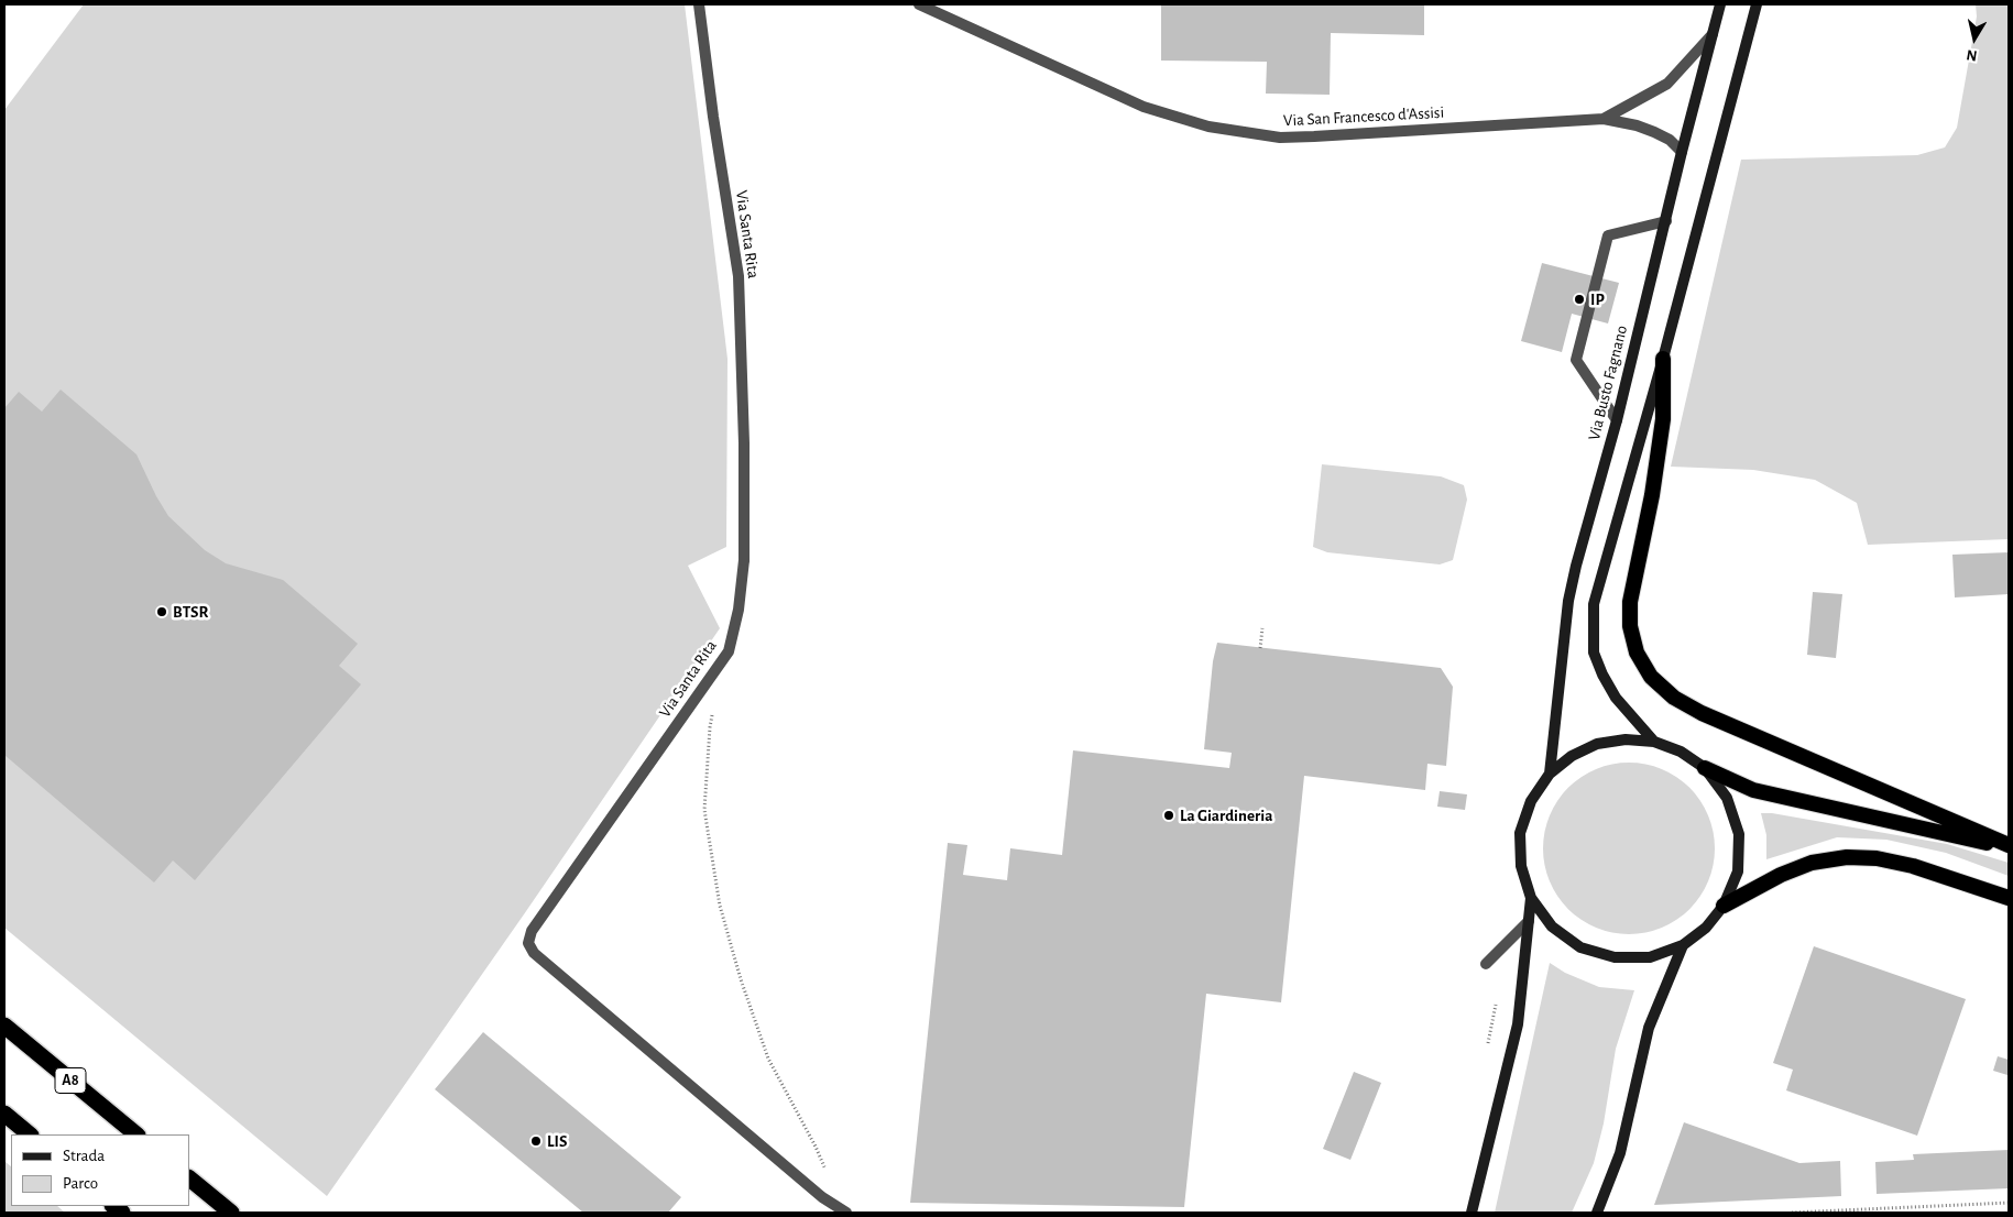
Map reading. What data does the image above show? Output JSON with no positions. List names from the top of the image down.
{
  "streets": {
    "highway": ["A8"],
    "main road": ["Via Busto Fagnano"],
    "street": ["Via San Francesco d'Assisi", "Via Santa Rita"]
  },
  "crossings": [
    ["Via San Francesco d'Assisi", "Via Busto Fagnano"]
  ],
  "places": [
    "IP",
    "BTSR",
    "La Giardineria",
    "LIS"
  ],
  "legend": ["Strada", "Parco"],
  "north": "bottom"
}
